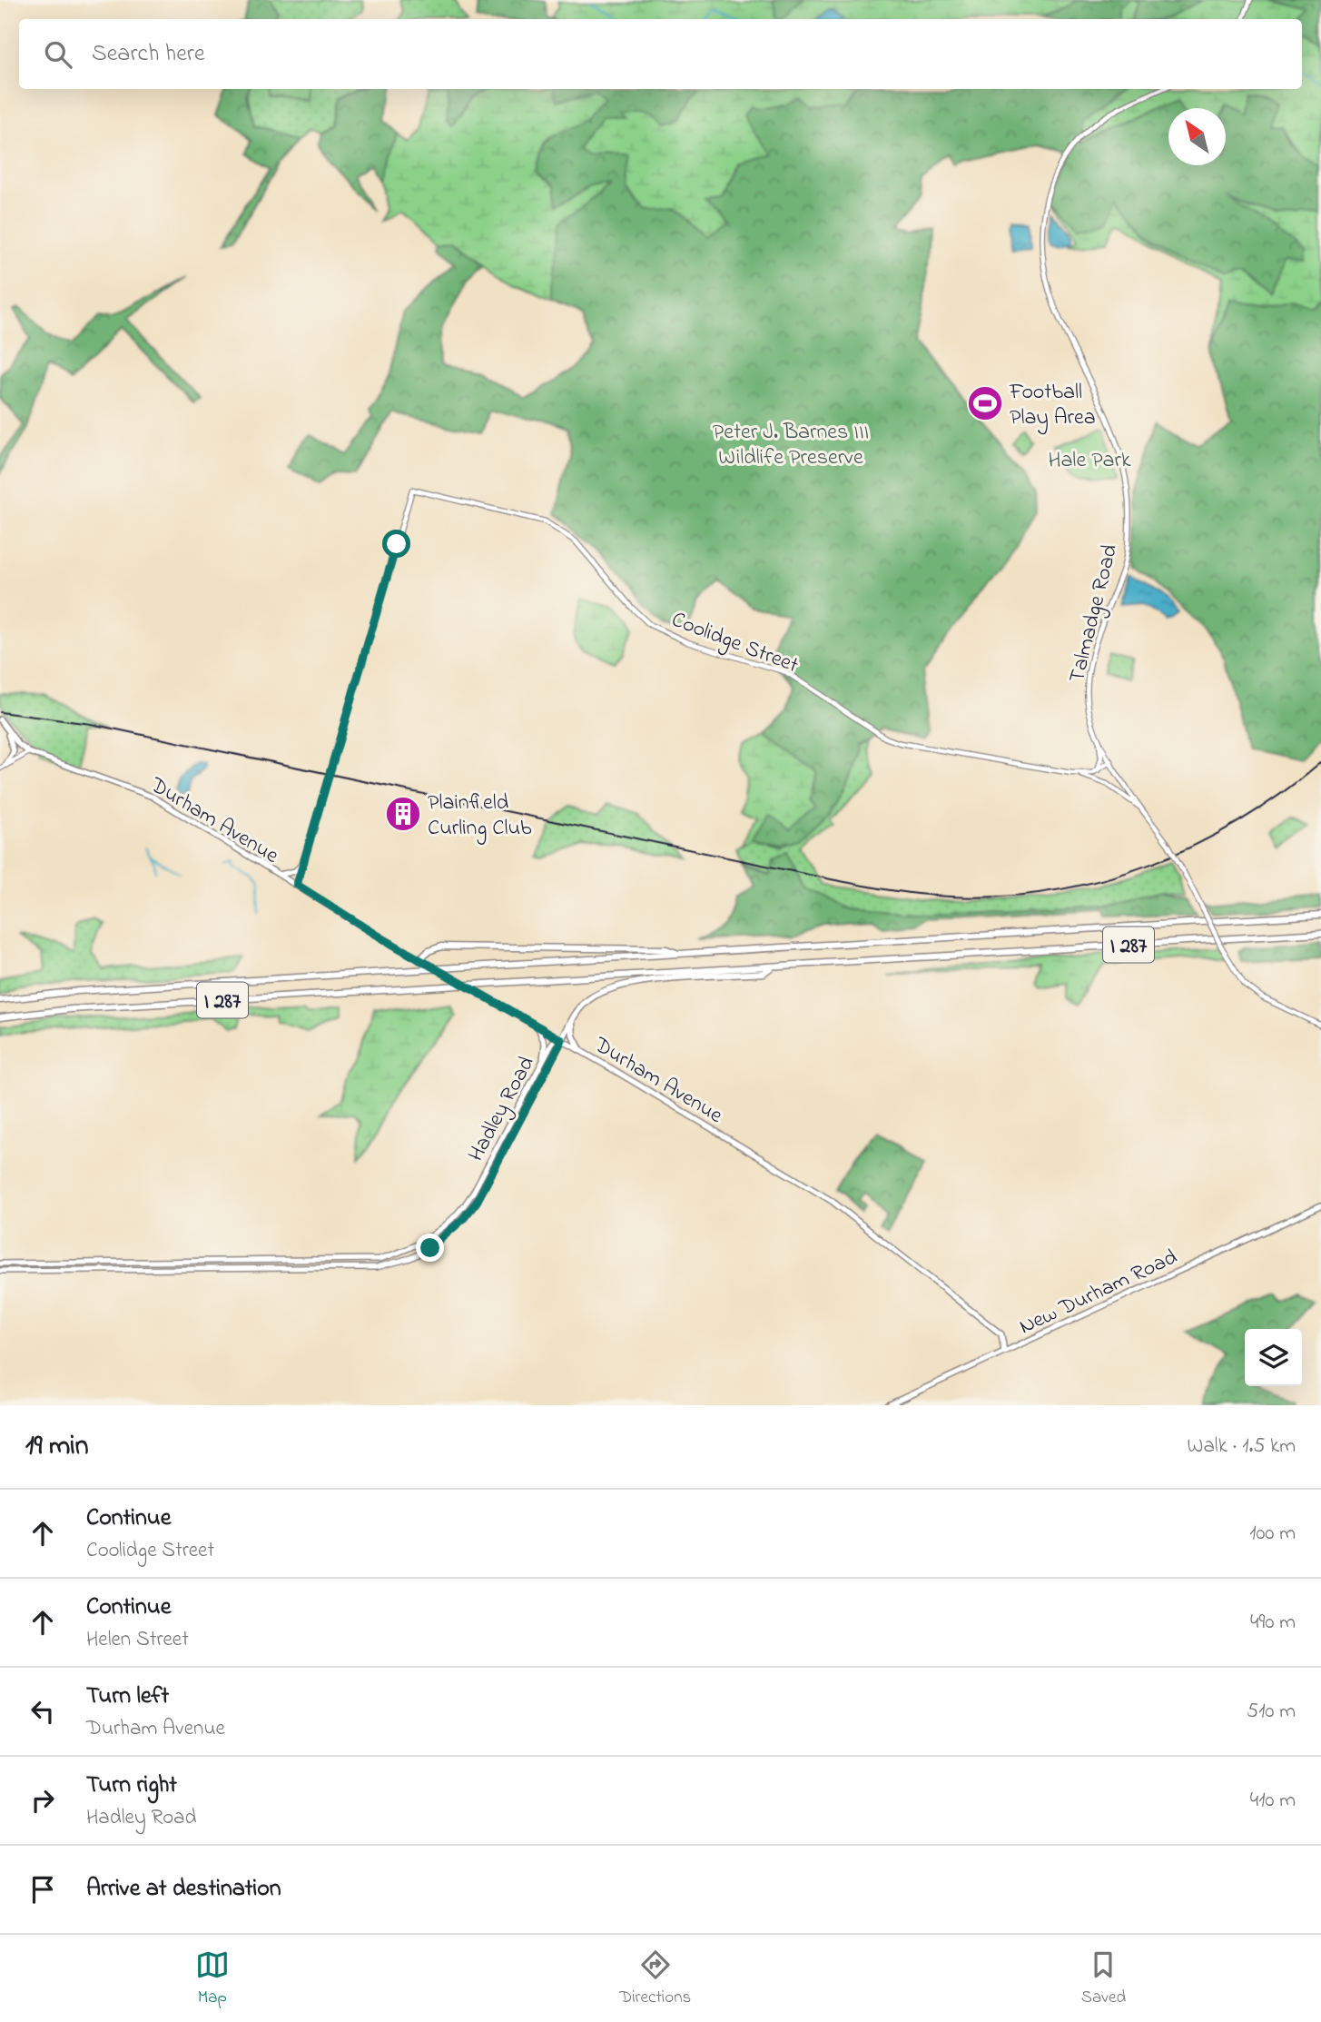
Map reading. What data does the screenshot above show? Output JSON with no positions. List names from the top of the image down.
{
  "streets": {
    "highway": ["I 287"],
    "main road": ["Durham Avenue", "Hadley Road", "New Durham Road"],
    "street": ["Talmadge Road", "Coolidge Street"]
  },
  "crossings": [
    ["Talmadge Road", "Coolidge Street"],
    ["Durham Avenue", "I 287"],
    ["Durham Avenue", "Hadley Road"],
    ["Durham Avenue", "New Durham Road"]
  ],
  "parks": ["Peter J. Barnes III Wildlife Preserve", "Hale Park"],
  "places": {
    "sports": ["Football Play Area"],
    "building": ["Plainfield Curling Club"]
  },
  "north": "top left",
  "page": {
    "search": "Search here",
    "heading": ["19 min", "Walk · 1.5 km"],
    "list": [
      ["Continue", "Coolidge Street", "100 m"],
      ["Continue", "Helen Street", "490 m"],
      ["Turn left", "Durham Avenue", "510 m"],
      ["Turn right", "Hadley Road", "410 m"],
      "Arrive at destination"
    ],
    "nav": ["Map", "Directions", "Saved"]
  }
}
